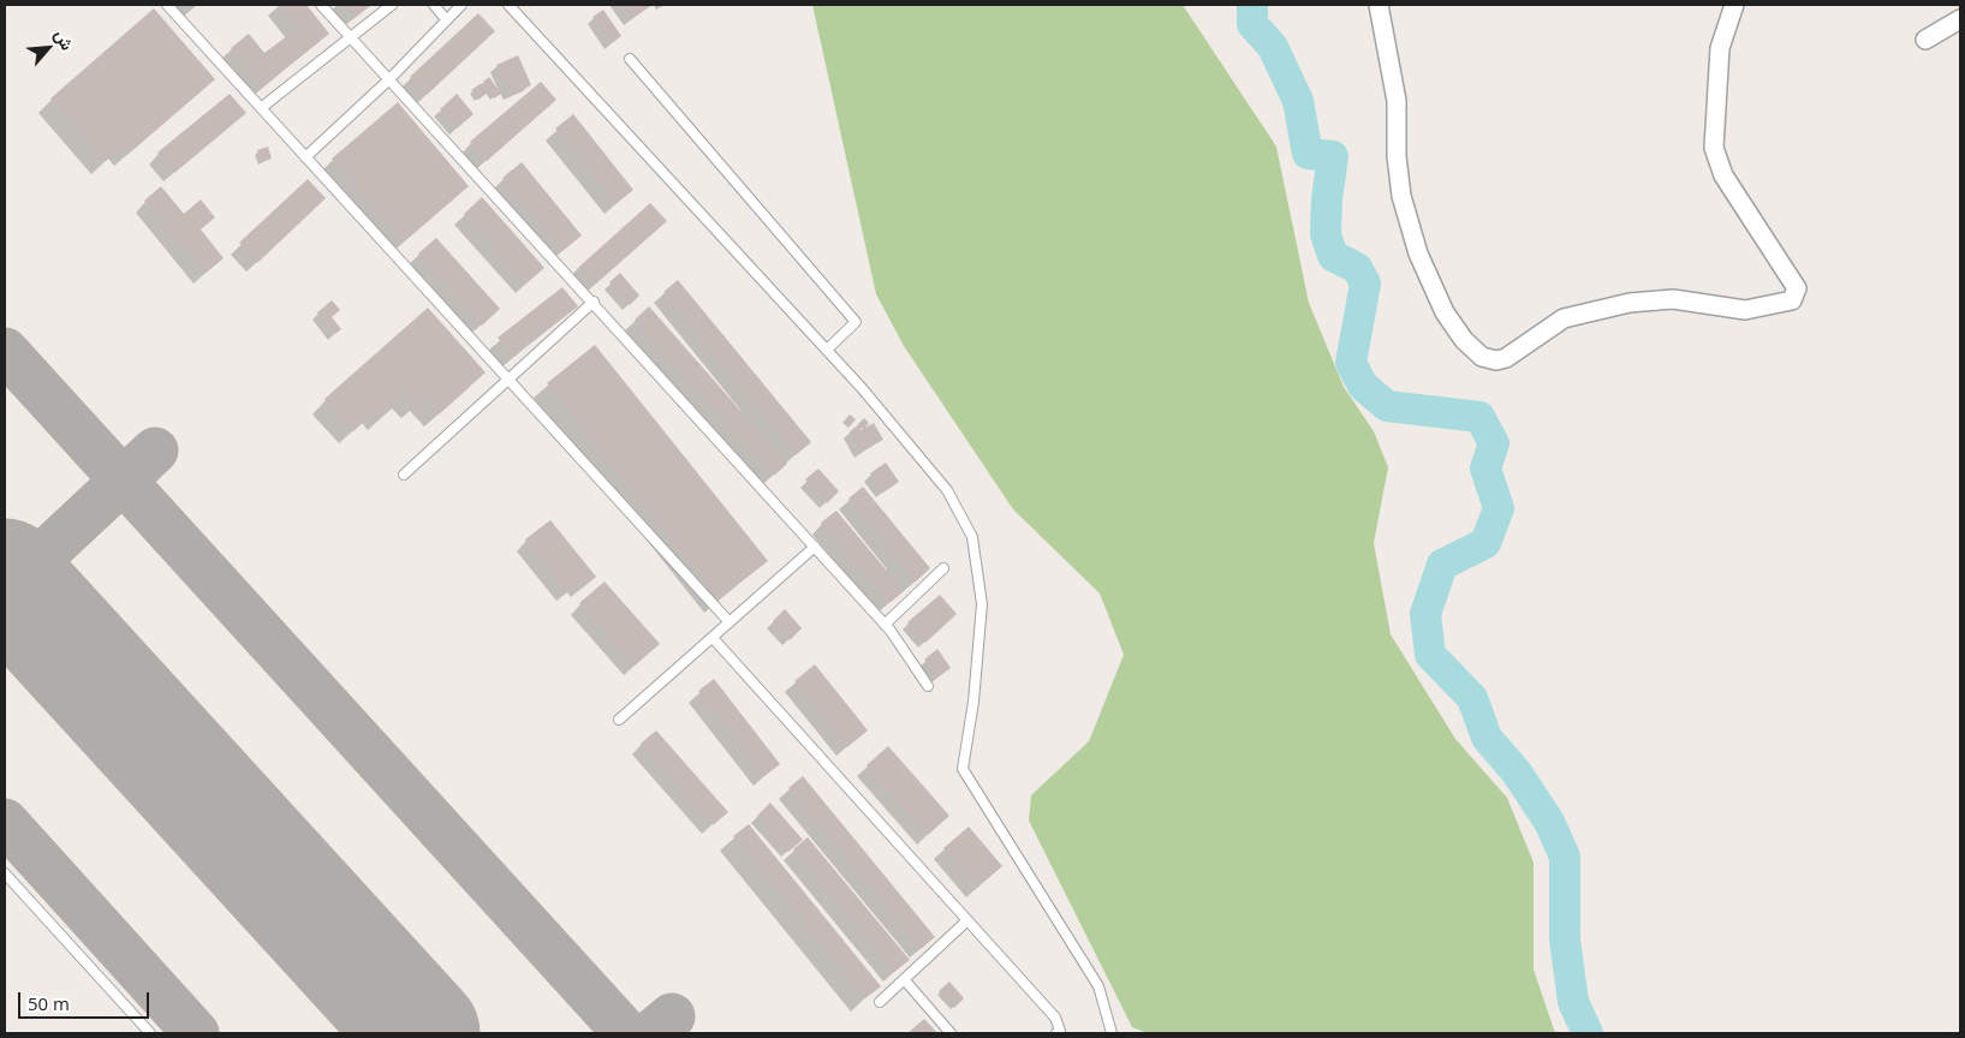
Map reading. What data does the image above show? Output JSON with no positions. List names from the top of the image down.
{
  "scale_bar": "50 m",
  "north": "top right"
}
